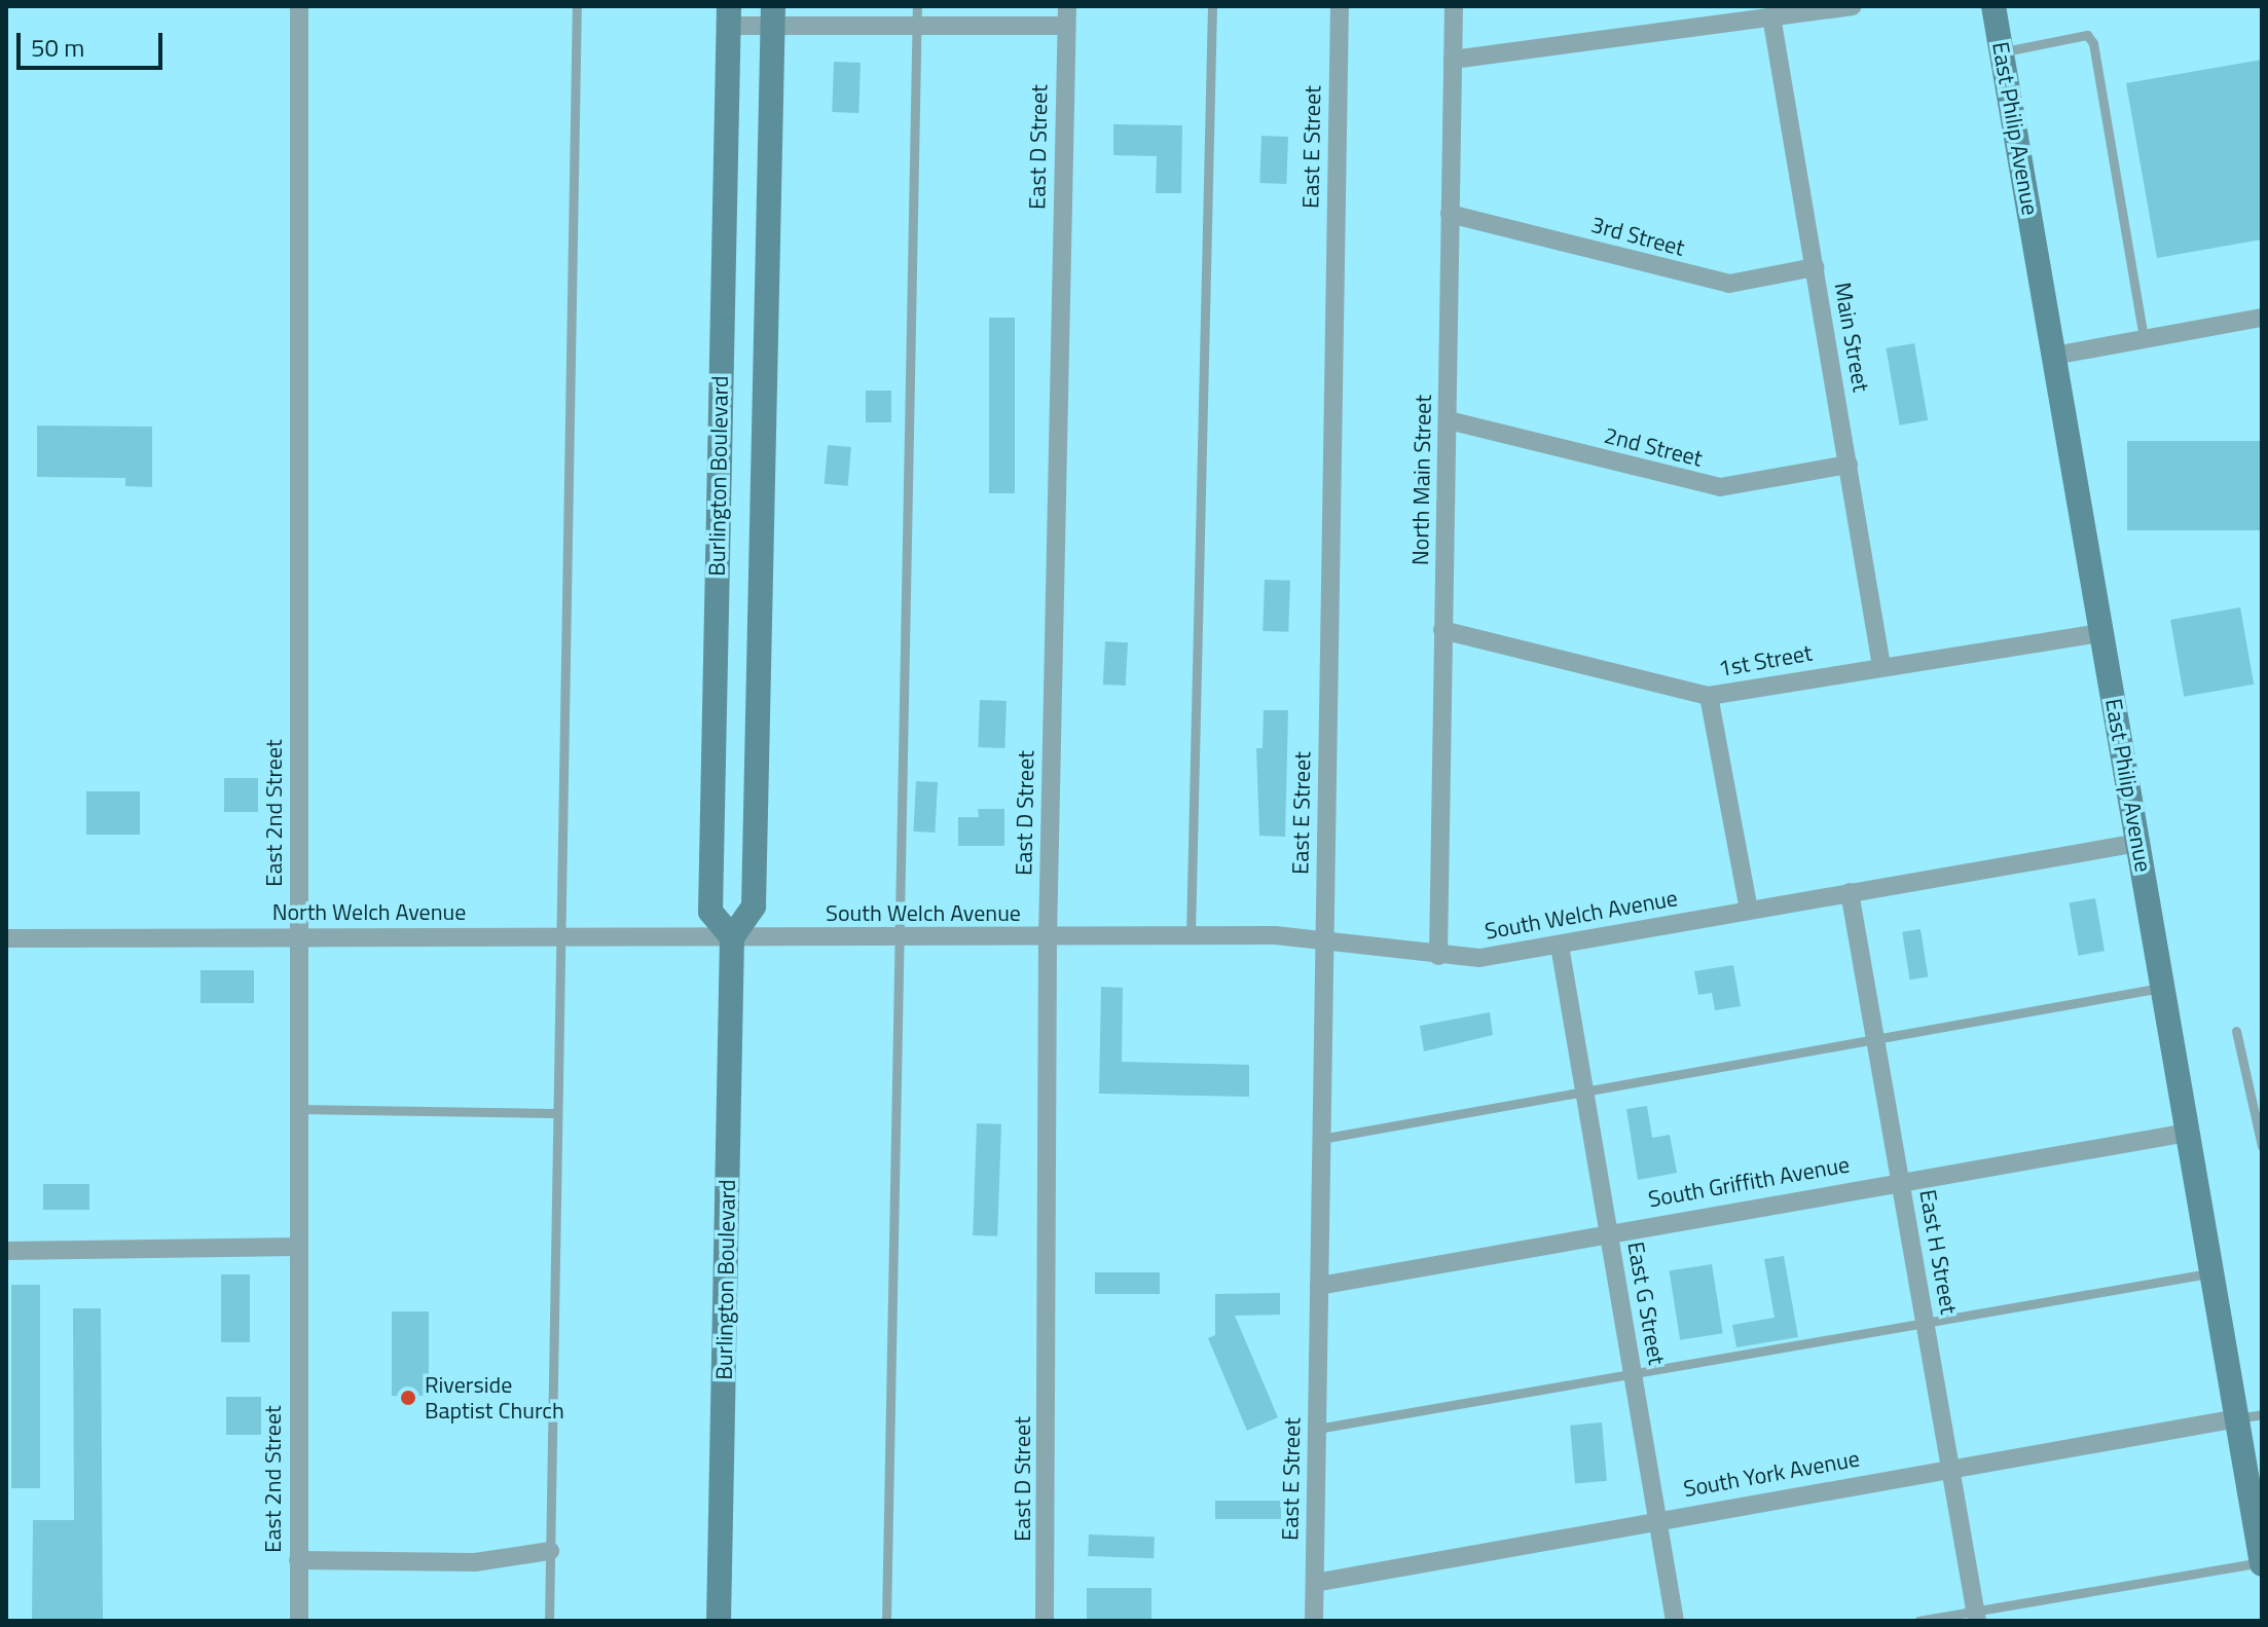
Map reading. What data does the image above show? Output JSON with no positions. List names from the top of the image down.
{
  "streets": {
    "street": [
      "East Philip Avenue",
      "East D Street",
      "East E Street",
      "3rd Street",
      "Main Street",
      "2nd Street",
      "Burlington Boulevard",
      "North Main Street",
      "1st Street",
      "East 2nd Street",
      "North Welch Avenue",
      "South Welch Avenue",
      "South Griffith Avenue",
      "East H Street",
      "East G Street",
      "South York Avenue"
    ]
  },
  "crossings": [
    ["East Philip Avenue", "1st Street"],
    ["East Philip Avenue", "South Welch Avenue"],
    ["East Philip Avenue", "South Griffith Avenue"],
    ["East Philip Avenue", "South York Avenue"],
    ["East D Street", "South Welch Avenue"],
    ["East E Street", "South Welch Avenue"],
    ["East E Street", "South Griffith Avenue"],
    ["East E Street", "South York Avenue"],
    ["3rd Street", "Main Street"],
    ["3rd Street", "North Main Street"],
    ["Main Street", "2nd Street"],
    ["Main Street", "1st Street"],
    ["2nd Street", "North Main Street"],
    ["Burlington Boulevard", "North Welch Avenue"],
    ["Burlington Boulevard", "South Welch Avenue"],
    ["North Main Street", "1st Street"],
    ["North Main Street", "South Welch Avenue"],
    ["East 2nd Street", "North Welch Avenue"],
    ["North Welch Avenue", "South Welch Avenue"],
    ["South Welch Avenue", "East H Street"],
    ["South Welch Avenue", "East G Street"],
    ["South Griffith Avenue", "East H Street"],
    ["South Griffith Avenue", "East G Street"],
    ["East H Street", "South York Avenue"],
    ["East G Street", "South York Avenue"]
  ],
  "places": ["Riverside Baptist Church"],
  "scale_bar": "50 m"
}
